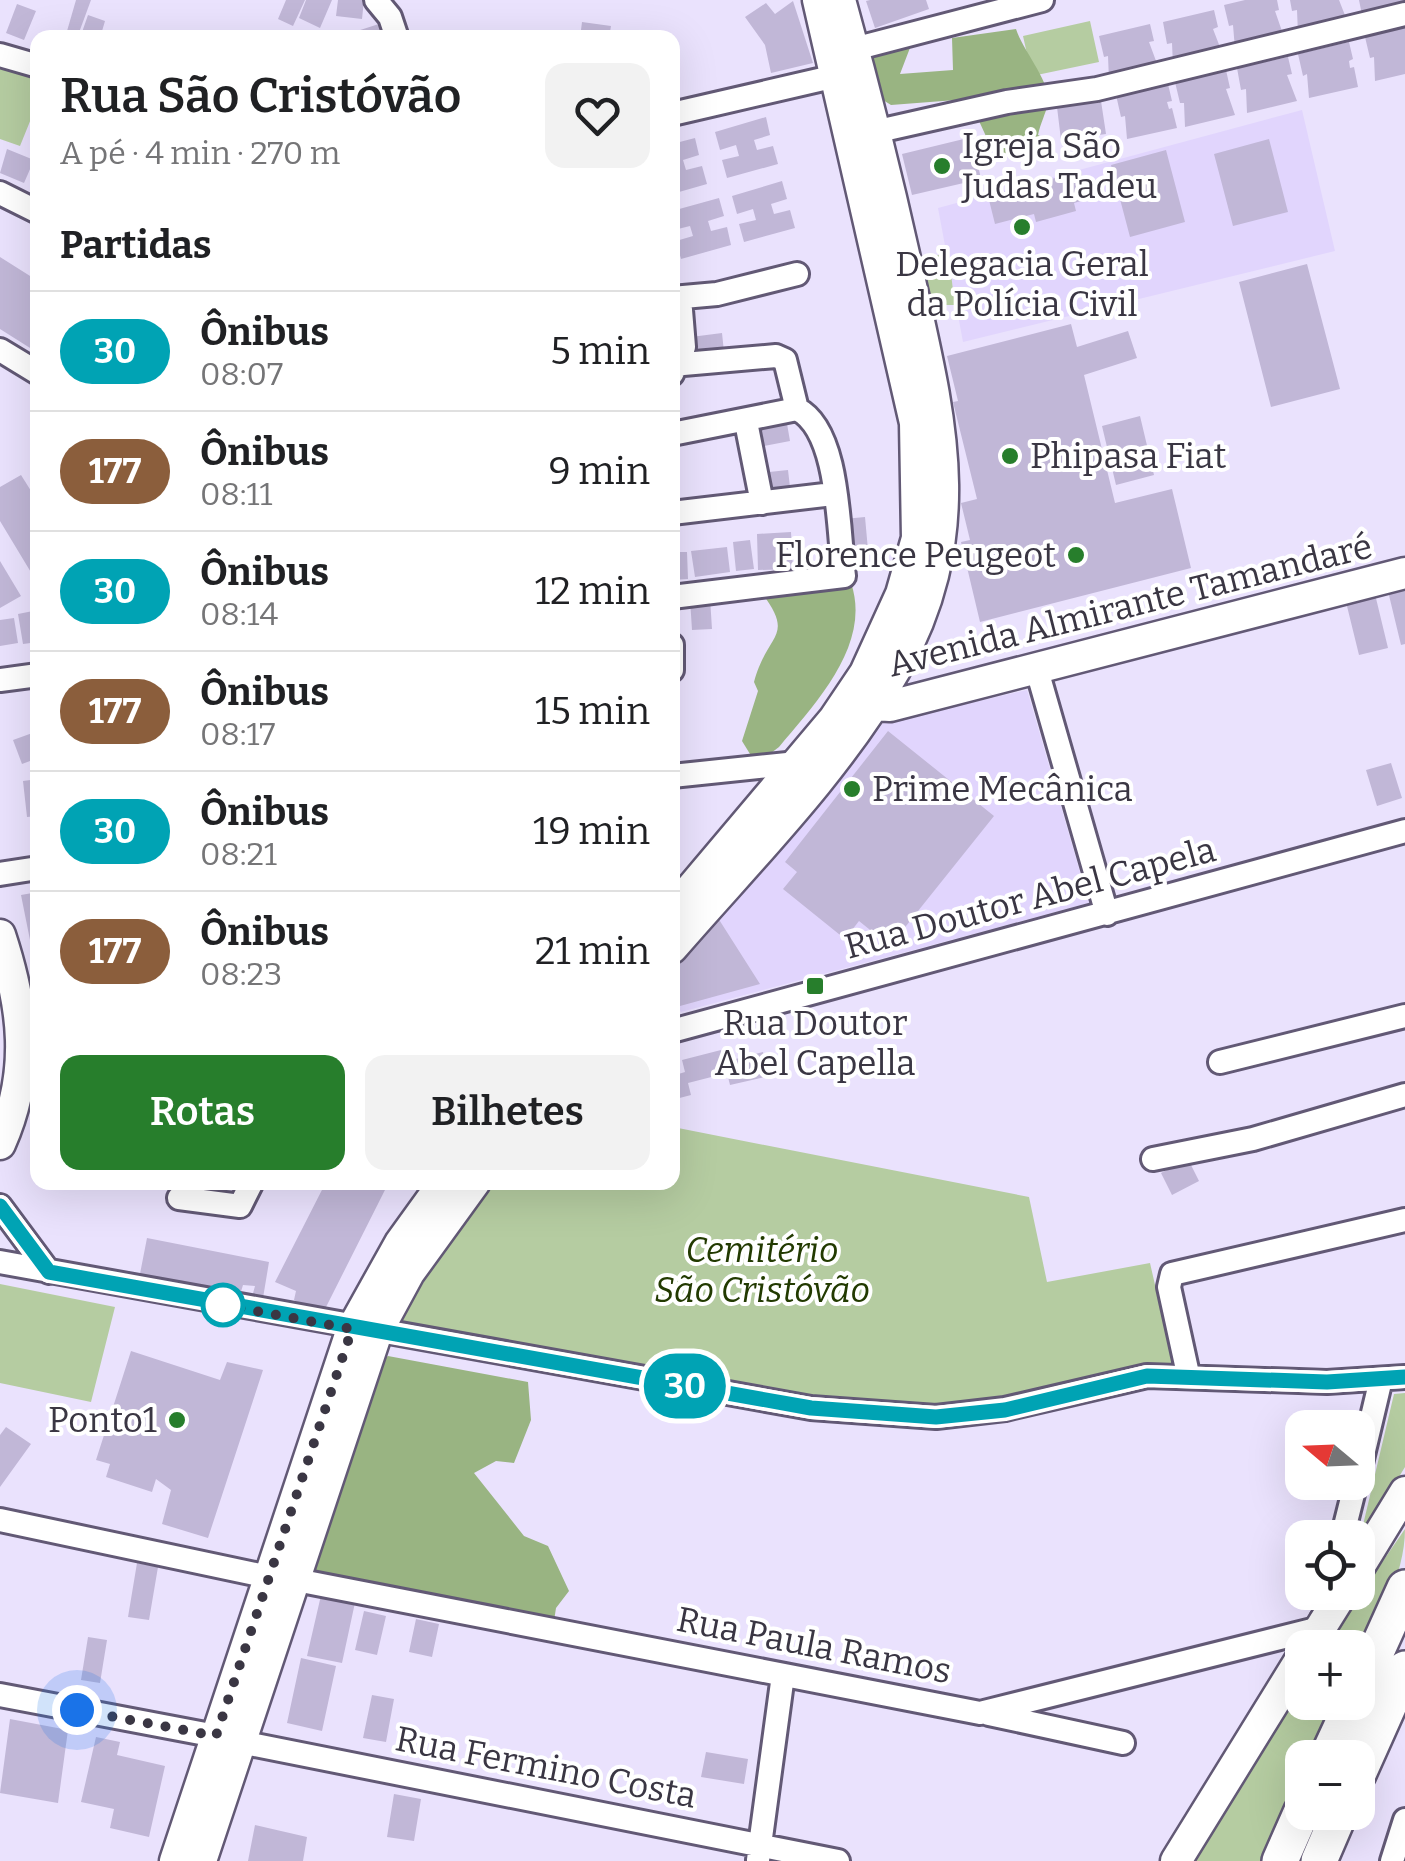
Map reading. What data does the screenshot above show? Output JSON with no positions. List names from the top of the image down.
{
  "streets": {
    "main road": ["Avenida Almirante Tamandaré"],
    "street": ["Rua Doutor Abel Capela", "Rua Paula Ramos", "Rua Fermino Costa"]
  },
  "parks": ["Cemitério São Cristóvão"],
  "places": {
    "other": [
      "Igreja São Judas Tadeu",
      "Delegacia Geral da Polícia Civil",
      "Phipasa Fiat",
      "Florence Peugeot",
      "Prime Mecânica",
      "Ponto1"
    ],
    "transit": ["Rua Doutor Abel Capella"]
  },
  "lines": ["bus line 30"],
  "north": "left",
  "page": {
    "on_map": "30",
    "heading": [
      ["Rua São Cristóvão", "A pé · 4 min · 270 m"],
      "Partidas"
    ],
    "list": [
      {
        "mark": "30",
        "name": "Ônibus",
        "note": "08:07",
        "value": "5 min"
      },
      {
        "mark": "177",
        "name": "Ônibus",
        "note": "08:11",
        "value": "9 min"
      },
      {
        "mark": "30",
        "name": "Ônibus",
        "note": "08:14",
        "value": "12 min"
      },
      {
        "mark": "177",
        "name": "Ônibus",
        "note": "08:17",
        "value": "15 min"
      },
      {
        "mark": "30",
        "name": "Ônibus",
        "note": "08:21",
        "value": "19 min"
      },
      {
        "mark": "177",
        "name": "Ônibus",
        "note": "08:23",
        "value": "21 min"
      }
    ],
    "buttons": ["Rotas", "Bilhetes"],
    "map_buttons": ["+", "−"]
  }
}
